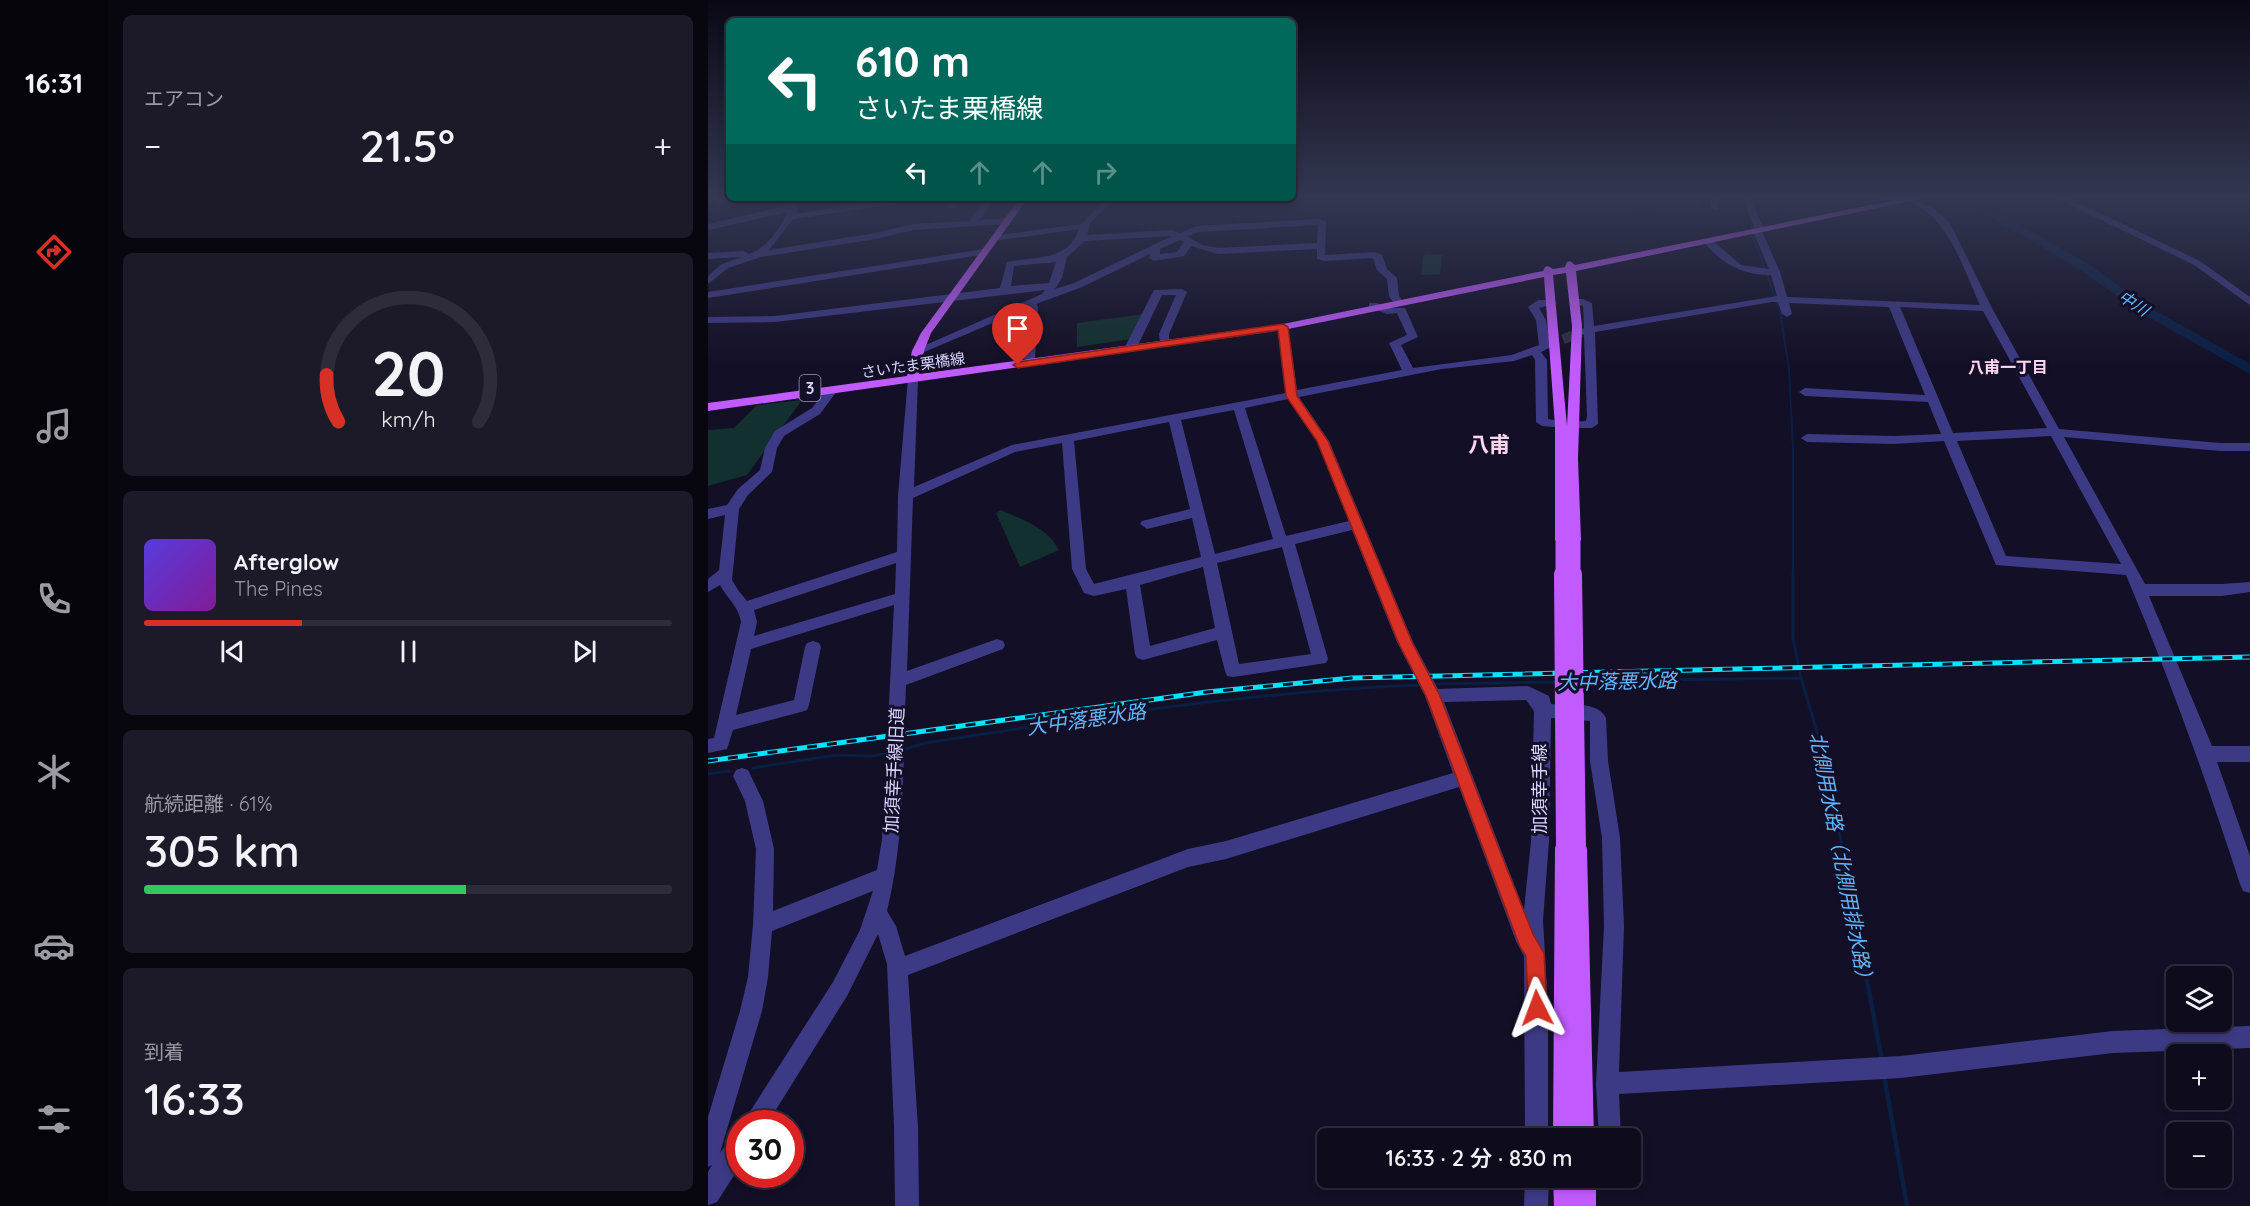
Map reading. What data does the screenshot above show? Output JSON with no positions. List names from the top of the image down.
{
  "streets": {
    "main road": ["さいたま栗橋線", "3", "加須幸手線"],
    "street": ["加須幸手線旧道"]
  },
  "crossings": [
    ["さいたま栗橋線", "加須幸手線旧道"]
  ],
  "districts": ["八甫一丁目", "八甫"],
  "water": ["中川", "大中落悪水路", "北側用水路（北側用排水路）"],
  "page": {
    "tabs": "16:31",
    "tile": [
      "エアコン",
      ["航続距離 · 61%", "305 km"],
      ["到着", "16:33"]
    ],
    "turn": ["610 m", "さいたま栗橋線"],
    "heat": ["−", "21.5°", "+"],
    "song": ["Afterglow", "The Pines"],
    "map_buttons": ["+", "−"],
    "limit": "30",
    "trip": "16:33 · 2 分 · 830 m",
    "gauge": ["20", "km/h"]
  }
}
